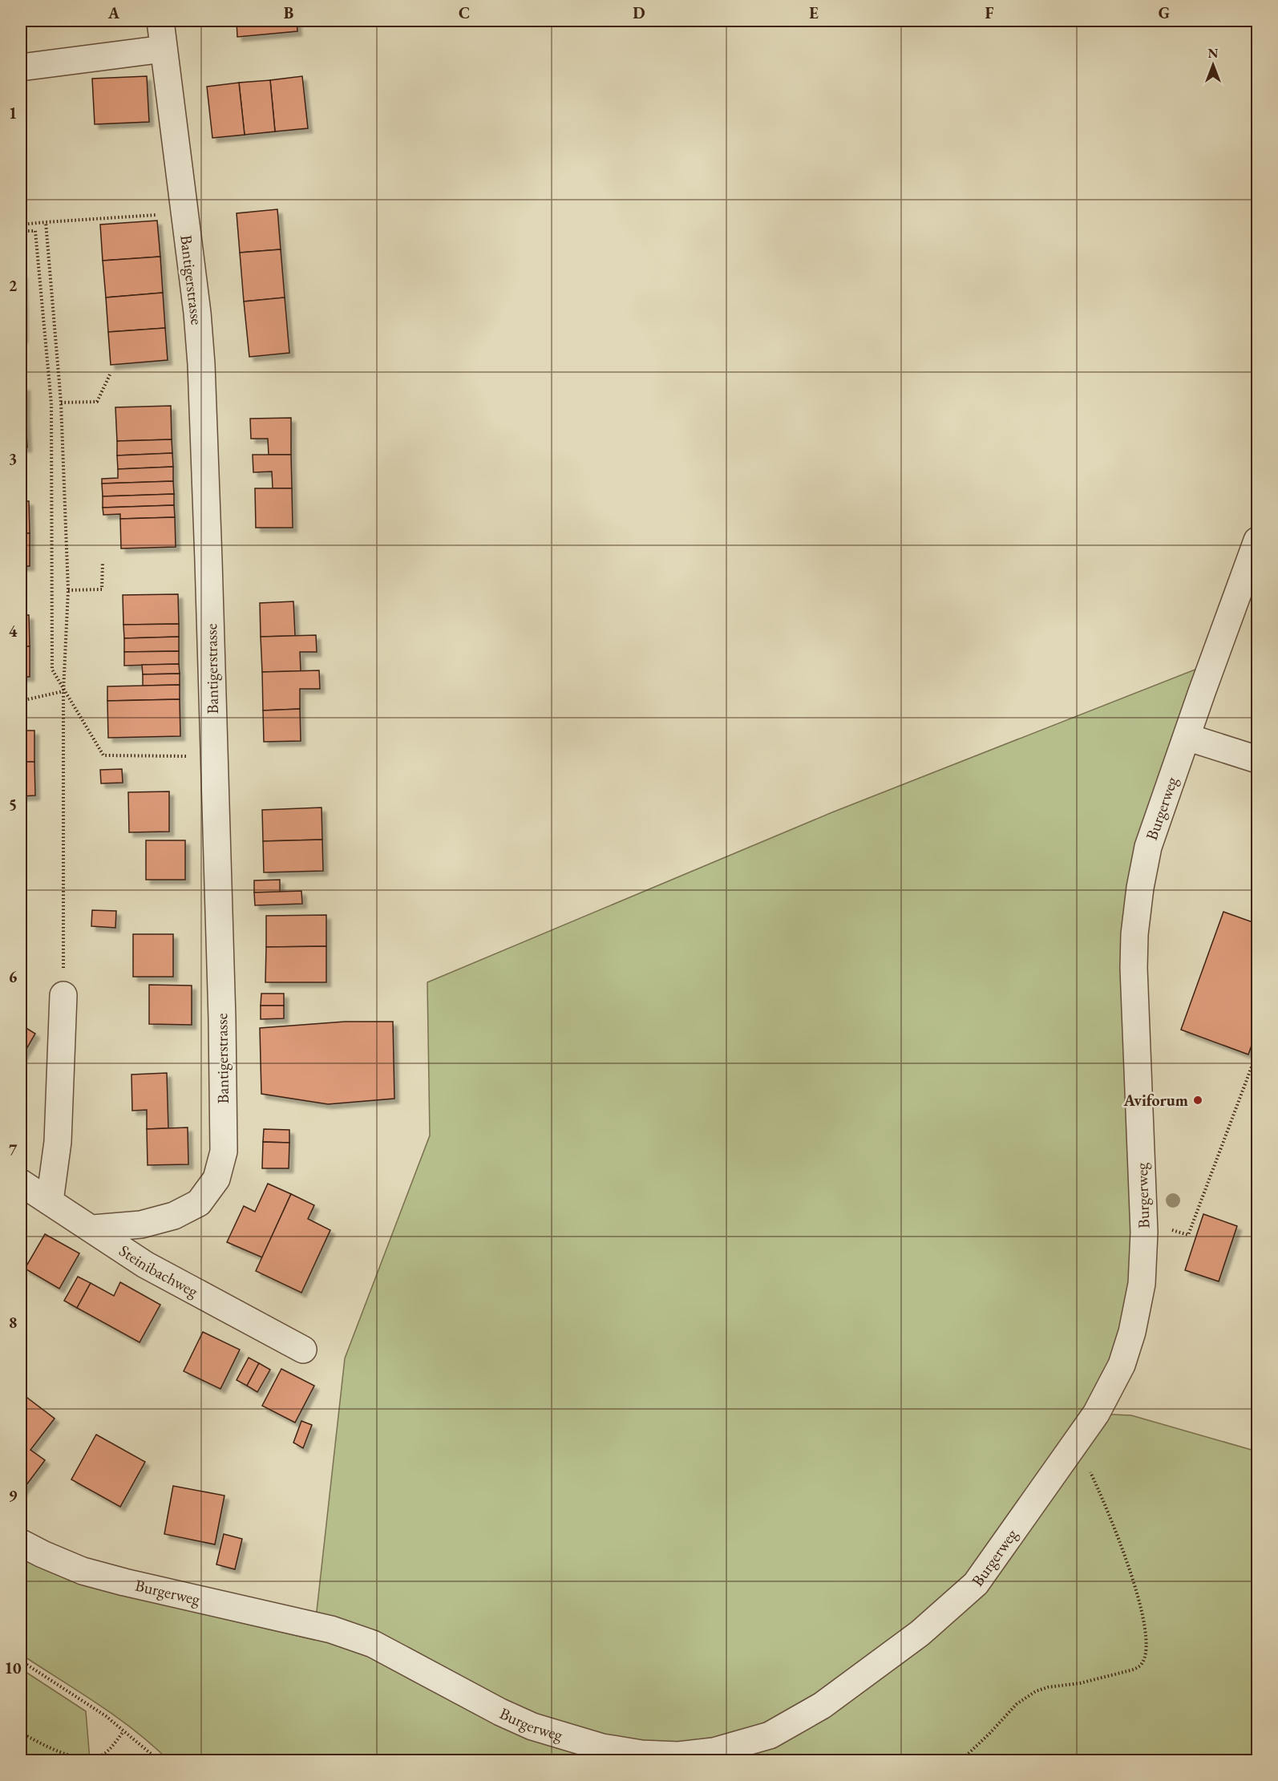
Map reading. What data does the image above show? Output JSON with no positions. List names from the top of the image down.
{
  "streets": {
    "street": ["Bantigerstrasse", "Burgerweg", "Steinibachweg"]
  },
  "crossings": [
    ["Bantigerstrasse", "Steinibachweg"]
  ],
  "places": ["Aviforum"],
  "north": "top",
  "grid": {
    "columns": [
      "A",
      "B",
      "C",
      "D",
      "E",
      "F",
      "G"
    ],
    "rows": [
      "1",
      "2",
      "3",
      "4",
      "5",
      "6",
      "7",
      "8",
      "9",
      "10"
    ]
  }
}
